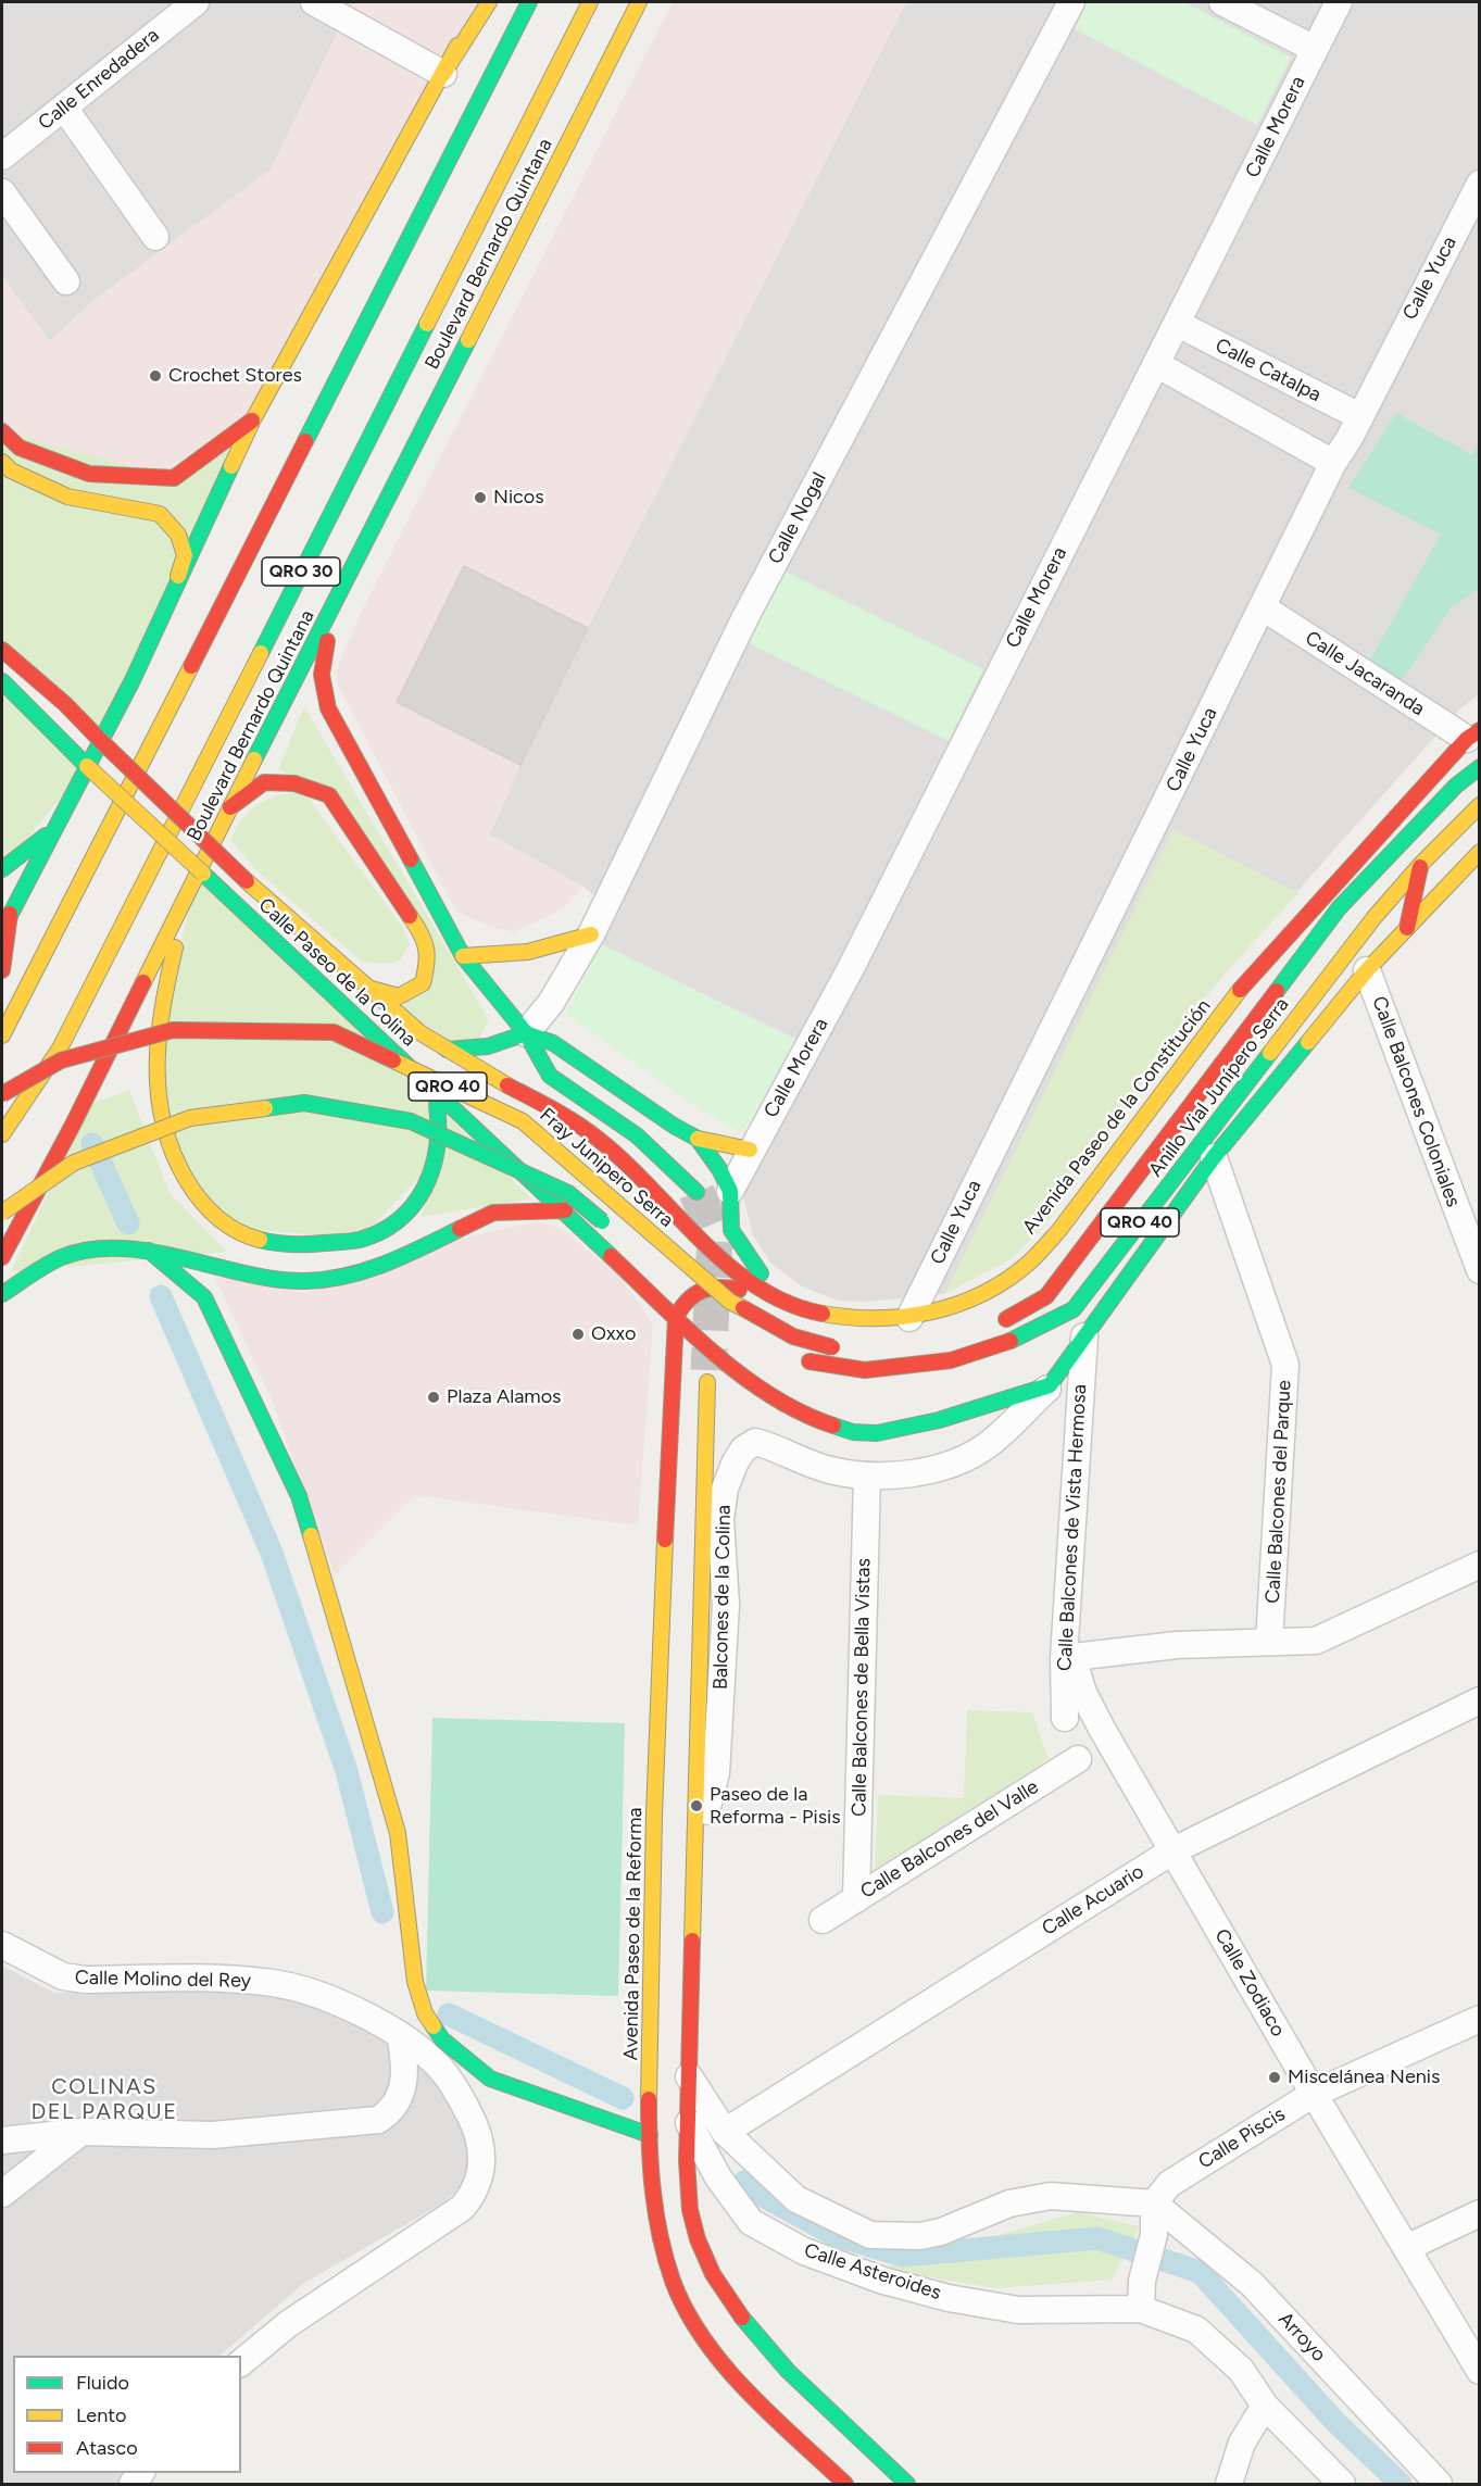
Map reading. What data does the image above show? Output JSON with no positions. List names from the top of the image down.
{
  "streets": {
    "main road": [
      "Boulevard Bernardo Quintana",
      "QRO 30",
      "Calle Paseo de la Colina",
      "QRO 40",
      "Anillo Vial Junípero Serra",
      "Avenida Paseo de la Constitución",
      "Fray Junipero Serra",
      "Avenida Paseo de la Reforma"
    ],
    "street": [
      "Calle Enredadera",
      "Calle Morera",
      "Calle Yuca",
      "Calle Catalpa",
      "Calle Nogal",
      "Calle Jacaranda",
      "Calle Balcones Coloniales",
      "Calle Balcones del Parque",
      "Calle Balcones de Vista Hermosa",
      "Balcones de la Colina",
      "Calle Balcones de Bella Vistas",
      "Calle Balcones del Valle",
      "Calle Acuario",
      "Calle Molino del Rey",
      "Calle Zodiaco",
      "Calle Piscis",
      "Calle Asteroides",
      "Arroyo"
    ]
  },
  "crossings": [
    ["Calle Morera", "Calle Catalpa"],
    ["Calle Yuca", "Calle Catalpa"],
    ["Calle Yuca", "Calle Jacaranda"],
    ["Calle Yuca", "Avenida Paseo de la Constitución"],
    ["Calle Jacaranda", "Avenida Paseo de la Constitución"],
    ["Calle Paseo de la Colina", "Avenida Paseo de la Constitución"],
    ["Calle Paseo de la Colina", "Avenida Paseo de la Reforma"],
    ["Calle Balcones de Vista Hermosa", "Calle Zodiaco"],
    ["Balcones de la Colina", "Calle Balcones de Bella Vistas"],
    ["Calle Balcones de Bella Vistas", "Calle Balcones del Valle"],
    ["Calle Acuario", "Calle Zodiaco"],
    ["Calle Zodiaco", "Calle Piscis"],
    ["Calle Piscis", "Arroyo"]
  ],
  "districts": ["COLINAS DEL PARQUE"],
  "places": [
    "Crochet Stores",
    "Nicos",
    "Oxxo",
    "Plaza Alamos",
    "Paseo de la Reforma - Pisis",
    "Miscelánea Nenis"
  ],
  "legend": ["Fluido", "Lento", "Atasco"]
}
